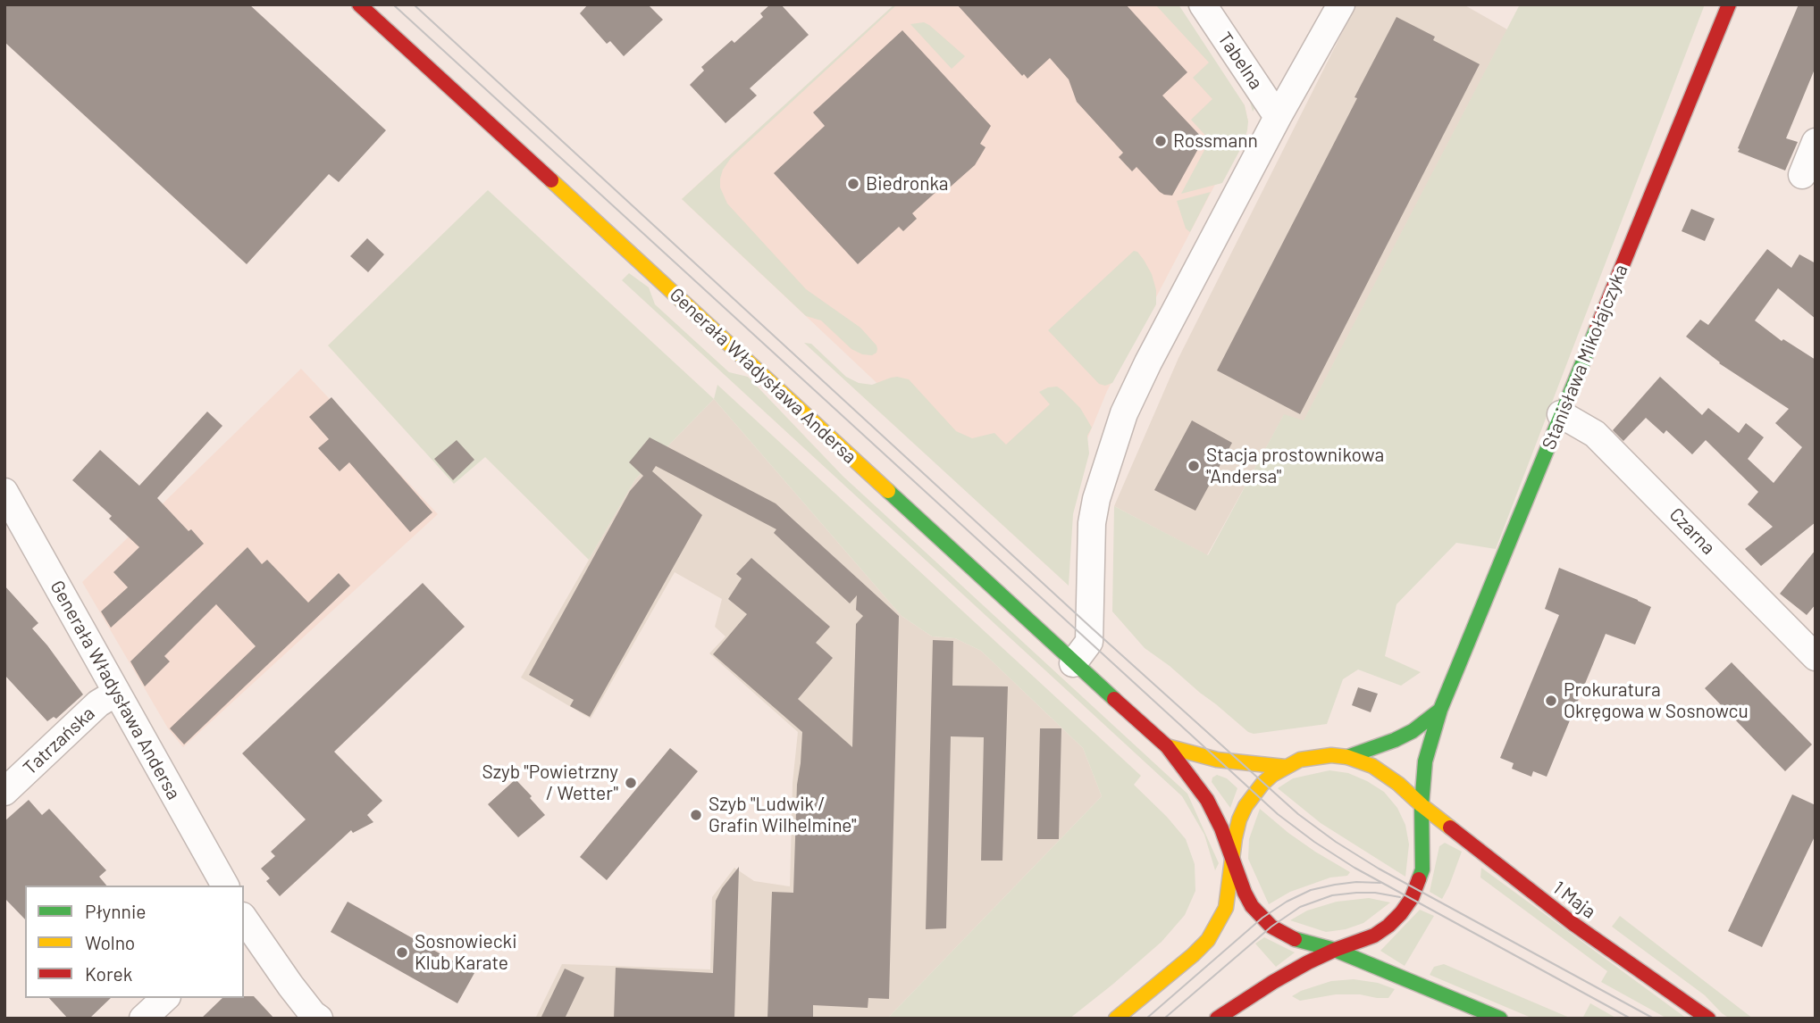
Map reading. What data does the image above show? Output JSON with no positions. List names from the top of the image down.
{
  "streets": {
    "main road": ["Stanisława Mikołajczyka", "Generała Władysława Andersa", "1 Maja"],
    "street": ["Tabelna", "Czarna", "Tatrzańska"]
  },
  "crossings": [
    ["Stanisława Mikołajczyka", "Generała Władysława Andersa"],
    ["Stanisława Mikołajczyka", "Czarna"],
    ["Stanisława Mikołajczyka", "1 Maja"],
    ["Generała Władysława Andersa", "Tatrzańska"],
    ["Generała Władysława Andersa", "1 Maja"]
  ],
  "places": [
    "Rossmann",
    "Biedronka",
    "Stacja prostownikowa \"Andersa\"",
    "Prokuratura Okręgowa w Sosnowcu",
    "Szyb \"Powietrzny / Wetter\"",
    "Szyb \"Ludwik / Grafin Wilhelmine\"",
    "Sosnowiecki Klub Karate"
  ],
  "legend": ["Płynnie", "Wolno", "Korek"]
}
